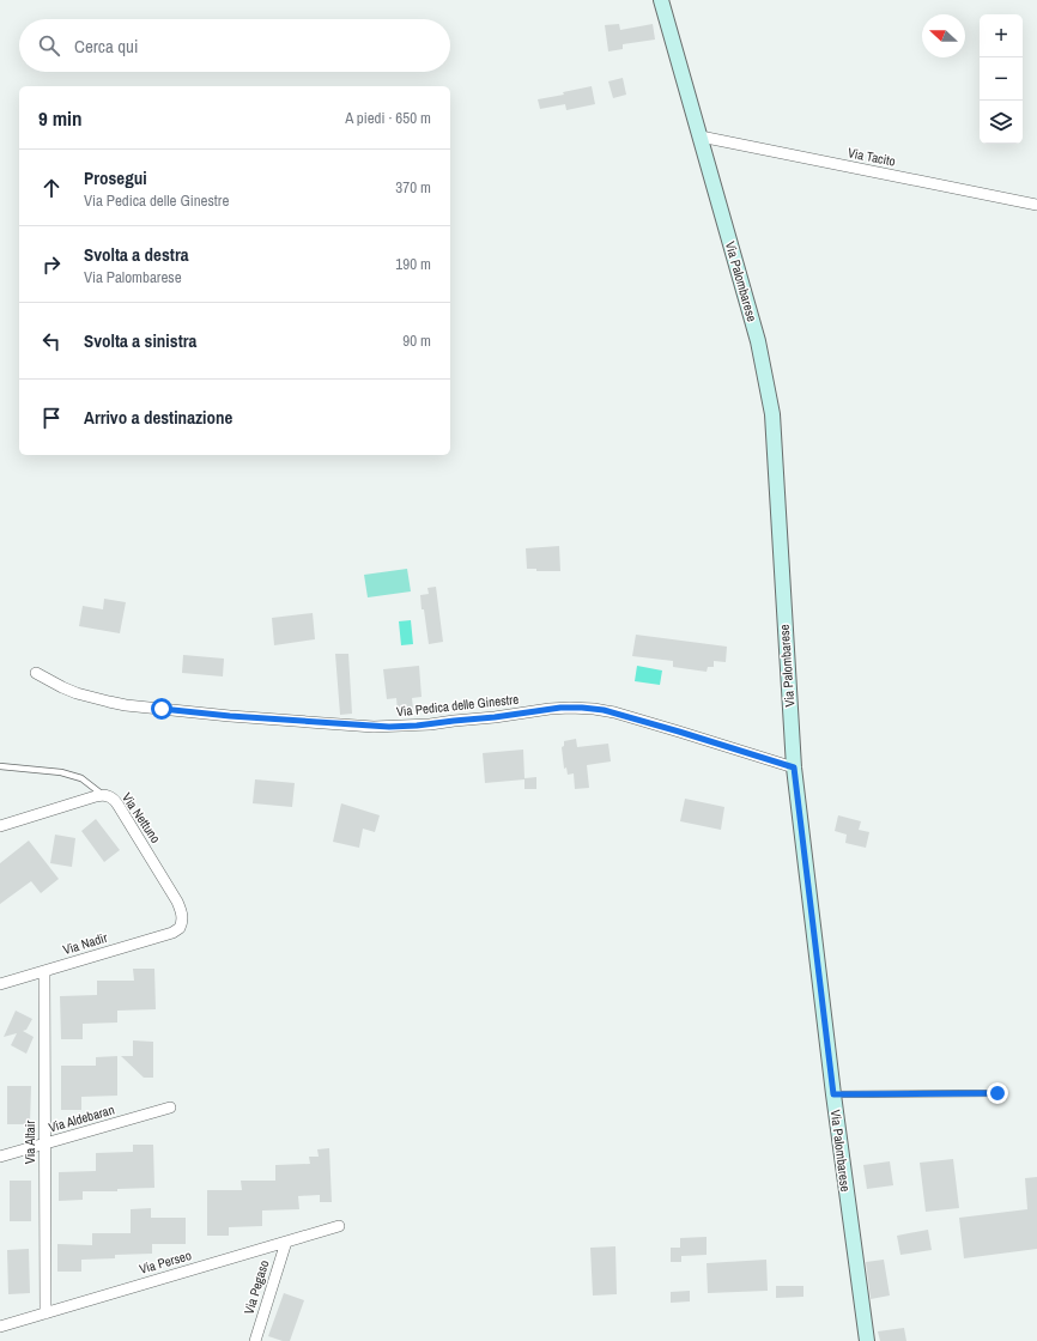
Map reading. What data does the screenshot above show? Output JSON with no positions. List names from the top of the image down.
{
  "streets": {
    "main road": ["Via Palombarese"],
    "street": [
      "Via Tacito",
      "Via Pedica delle Ginestre",
      "Via Nettuno",
      "Via Nadir",
      "Via Aldebaran",
      "Via Altair",
      "Via Perseo",
      "Via Pegaso"
    ]
  },
  "crossings": [
    ["Via Tacito", "Via Palombarese"],
    ["Via Palombarese", "Via Pedica delle Ginestre"],
    ["Via Nettuno", "Via Nadir"],
    ["Via Nadir", "Via Altair"],
    ["Via Aldebaran", "Via Altair"],
    ["Via Altair", "Via Perseo"],
    ["Via Perseo", "Via Pegaso"]
  ],
  "north": "left",
  "page": {
    "map_buttons": ["+", "−"],
    "search": "Cerca qui",
    "heading": ["9 min", "A piedi · 650 m"],
    "list": [
      ["Prosegui", "Via Pedica delle Ginestre", "370 m"],
      ["Svolta a destra", "Via Palombarese", "190 m"],
      ["Svolta a sinistra", "90 m"],
      "Arrivo a destinazione"
    ]
  }
}
